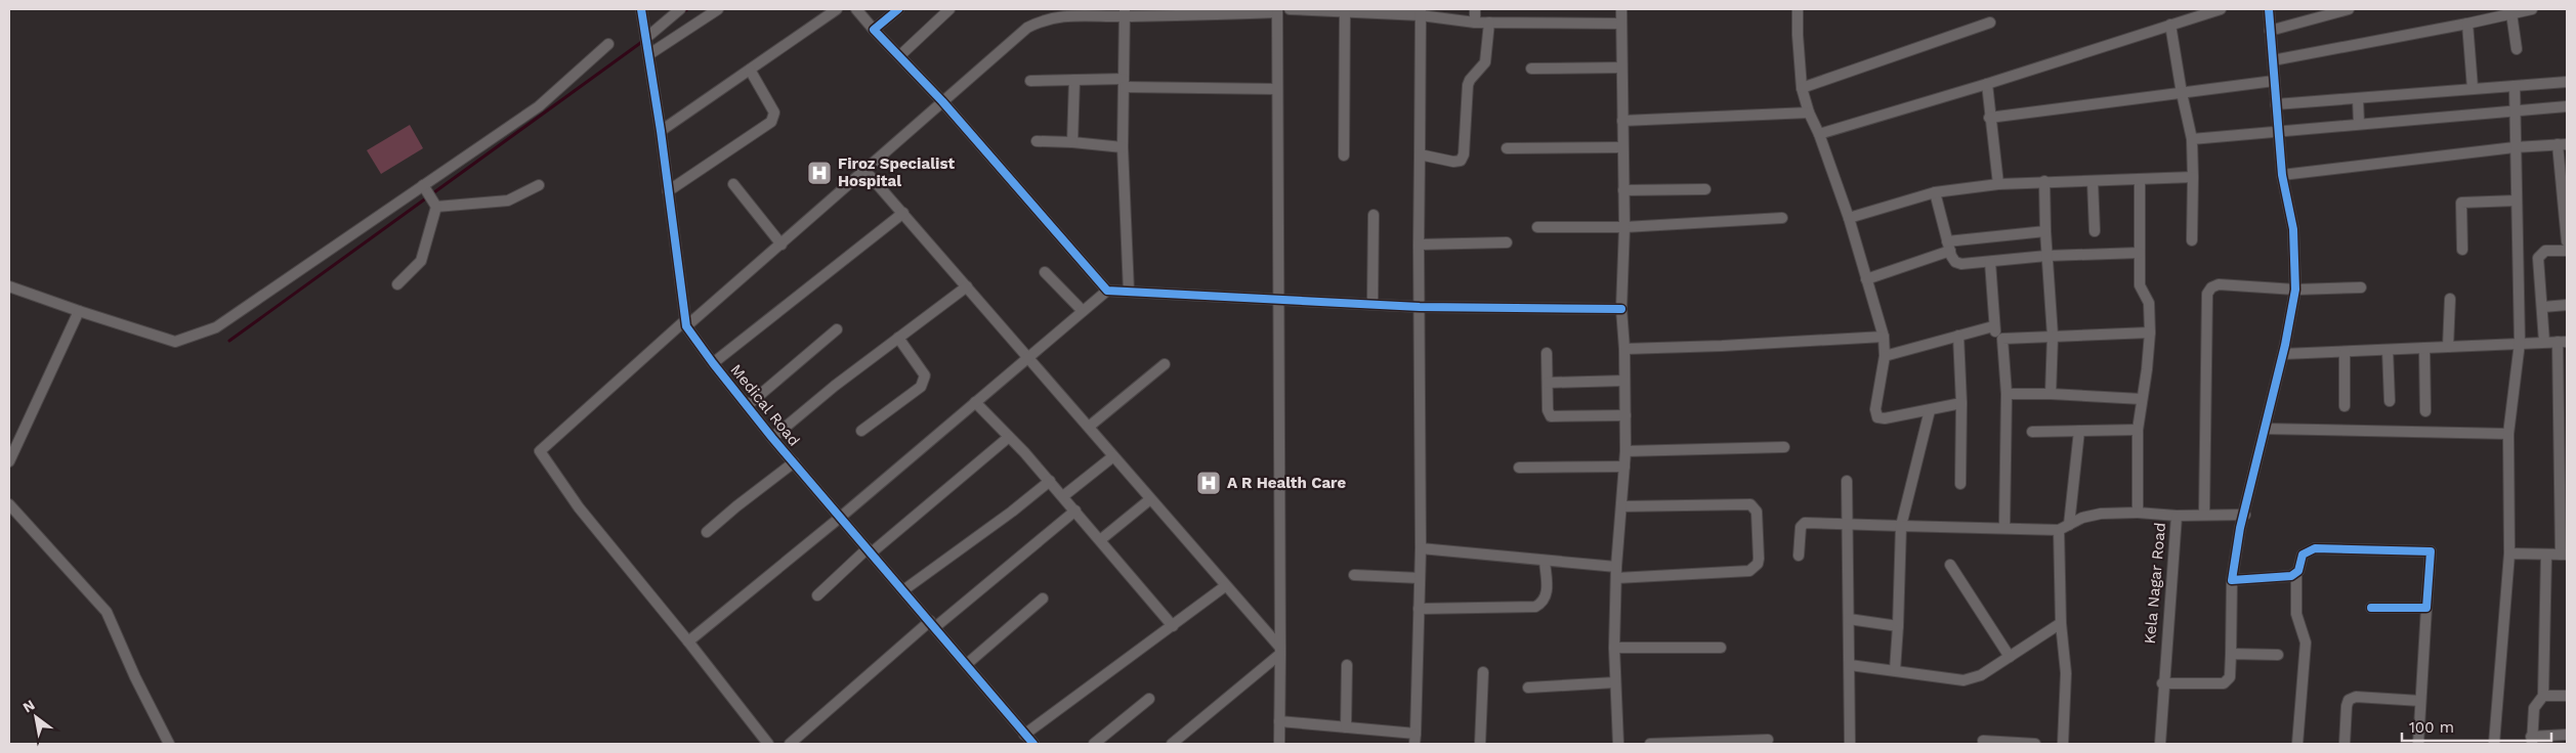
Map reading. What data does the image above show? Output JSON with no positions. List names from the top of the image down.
{
  "streets": {
    "street": ["Medical Road", "Kela Nagar Road"]
  },
  "places": {
    "hospital": ["Firoz Specialist Hospital", "A R Health Care"]
  },
  "scale_bar": "100 m",
  "north": "top left"
}
